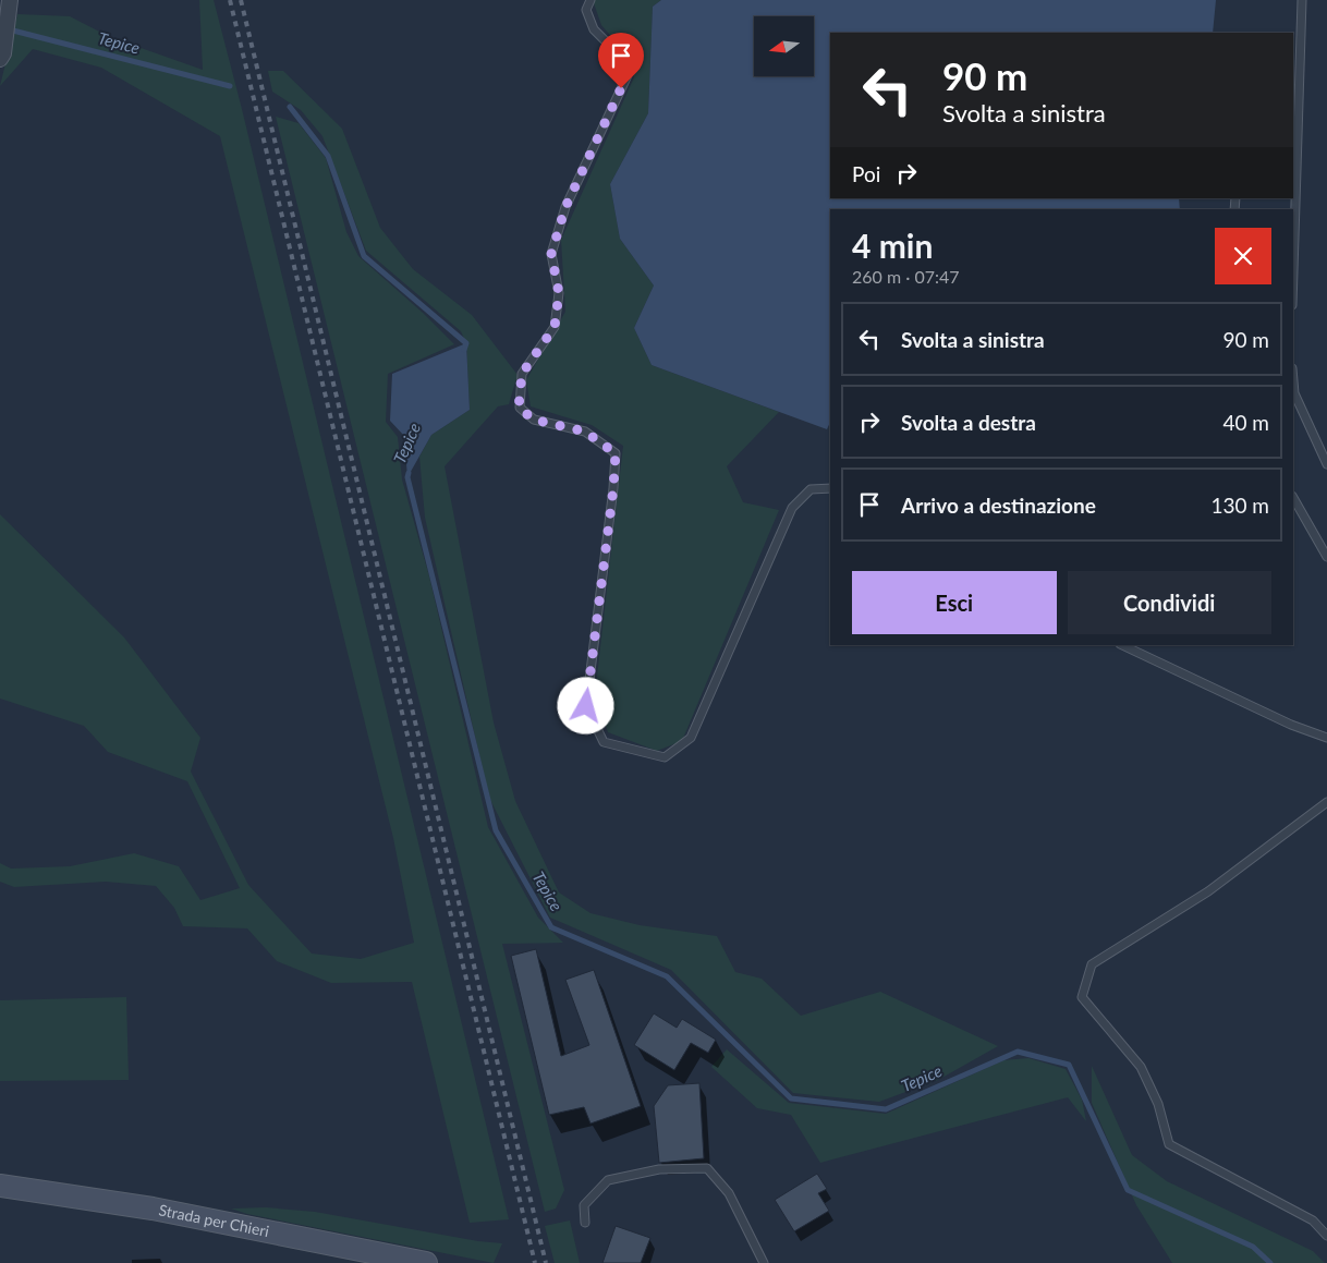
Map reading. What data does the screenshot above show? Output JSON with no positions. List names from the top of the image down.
{
  "streets": {
    "main road": ["Strada per Chieri"]
  },
  "water": ["Tepice"],
  "north": "left",
  "page": {
    "turn": ["90 m", "Svolta a sinistra"],
    "then": "Poi",
    "heading": ["4 min", "260 m · 07:47"],
    "list": [
      {
        "name": "Svolta a sinistra",
        "value": "90 m"
      },
      {
        "name": "Svolta a destra",
        "value": "40 m"
      },
      {
        "name": "Arrivo a destinazione",
        "value": "130 m"
      }
    ],
    "buttons": ["Esci", "Condividi"]
  }
}
